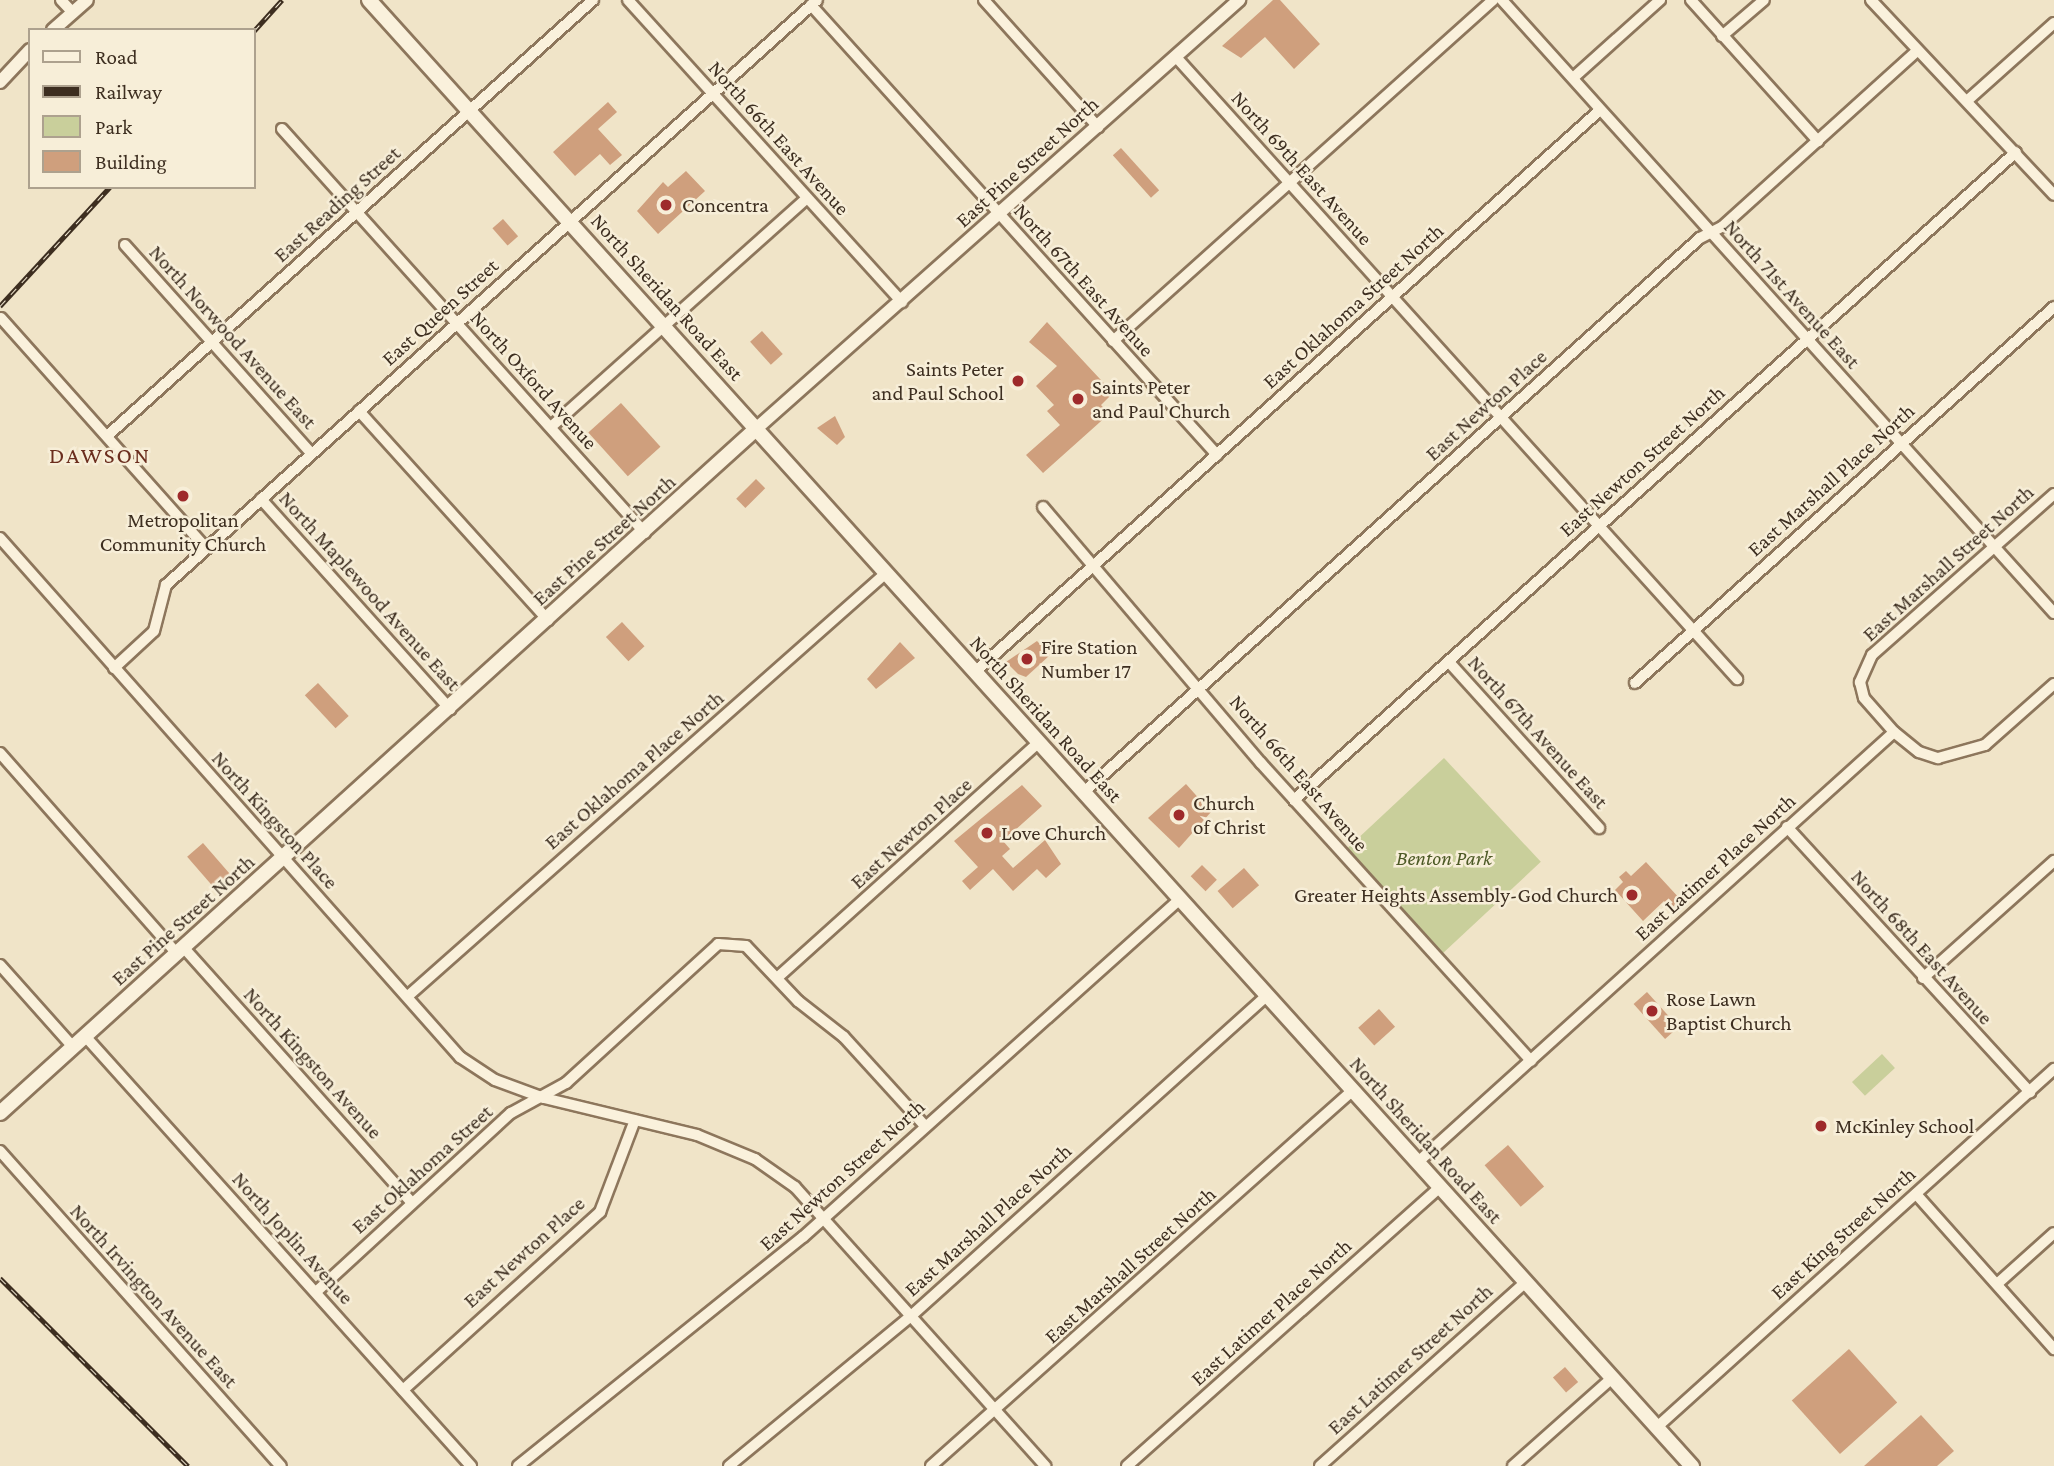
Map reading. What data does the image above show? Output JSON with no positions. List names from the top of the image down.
{
  "streets": {
    "main road": ["East Pine Street North", "North Sheridan Road East"],
    "street": [
      "North 66th East Avenue",
      "North 69th East Avenue",
      "East Reading Street",
      "North 67th East Avenue",
      "North 71st Avenue East",
      "East Oklahoma Street North",
      "East Queen Street",
      "North Norwood Avenue East",
      "North Oxford Avenue",
      "East Newton Place",
      "East Newton Street North",
      "East Marshall Place North",
      "East Marshall Street North",
      "North Maplewood Avenue East",
      "North 67th Avenue East",
      "East Oklahoma Place North",
      "North Kingston Place",
      "East Latimer Place North",
      "North 68th East Avenue",
      "North Kingston Avenue",
      "East Oklahoma Street",
      "East King Street North",
      "North Joplin Avenue",
      "North Irvington Avenue East",
      "East Latimer Street North"
    ]
  },
  "crossings": [
    ["North 66th East Avenue", "East Pine Street North"],
    ["North 66th East Avenue", "East Oklahoma Street North"],
    ["North 66th East Avenue", "East Queen Street"],
    ["North 66th East Avenue", "East Newton Place"],
    ["North 66th East Avenue", "East Newton Street North"],
    ["North 66th East Avenue", "East Latimer Place North"],
    ["East Pine Street North", "North 69th East Avenue"],
    ["East Pine Street North", "North 67th East Avenue"],
    ["East Pine Street North", "North Sheridan Road East"],
    ["East Pine Street North", "North Oxford Avenue"],
    ["East Pine Street North", "North Maplewood Avenue East"],
    ["East Pine Street North", "North Kingston Place"],
    ["East Pine Street North", "North Kingston Avenue"],
    ["East Pine Street North", "North Joplin Avenue"],
    ["North 69th East Avenue", "East Oklahoma Street North"],
    ["North 69th East Avenue", "East Newton Place"],
    ["North 69th East Avenue", "East Newton Street North"],
    ["North 69th East Avenue", "East Marshall Place North"],
    ["East Reading Street", "North Sheridan Road East"],
    ["East Reading Street", "North Norwood Avenue East"],
    ["East Reading Street", "North Oxford Avenue"],
    ["North 67th East Avenue", "East Oklahoma Street North"],
    ["North 67th East Avenue", "East Queen Street"],
    ["North 71st Avenue East", "East Oklahoma Street North"],
    ["North 71st Avenue East", "East Newton Place"],
    ["North 71st Avenue East", "East Newton Street North"],
    ["North 71st Avenue East", "East Marshall Place North"],
    ["North 71st Avenue East", "East Marshall Street North"],
    ["North Sheridan Road East", "East Oklahoma Street North"],
    ["North Sheridan Road East", "East Queen Street"],
    ["North Sheridan Road East", "East Newton Place"],
    ["North Sheridan Road East", "East Newton Street North"],
    ["North Sheridan Road East", "East Marshall Place North"],
    ["North Sheridan Road East", "East Marshall Street North"],
    ["North Sheridan Road East", "East Oklahoma Place North"],
    ["North Sheridan Road East", "East Latimer Place North"],
    ["North Sheridan Road East", "East King Street North"],
    ["North Sheridan Road East", "East Latimer Street North"],
    ["East Queen Street", "North Norwood Avenue East"],
    ["East Queen Street", "North Oxford Avenue"],
    ["East Queen Street", "North Maplewood Avenue East"],
    ["East Queen Street", "North Kingston Place"],
    ["East Newton Place", "East Oklahoma Street"],
    ["East Newton Place", "North Joplin Avenue"],
    ["East Newton Street North", "North 67th Avenue East"],
    ["East Marshall Street North", "East Latimer Place North"],
    ["East Oklahoma Place North", "North Kingston Place"],
    ["North Kingston Place", "East Oklahoma Street"],
    ["East Latimer Place North", "North 68th East Avenue"],
    ["North 68th East Avenue", "East King Street North"],
    ["North Kingston Avenue", "East Oklahoma Street"],
    ["East Oklahoma Street", "North Joplin Avenue"]
  ],
  "districts": ["DAWSON"],
  "parks": ["Benton Park"],
  "places": [
    "Concentra",
    "Saints Peter and Paul School",
    "Saints Peter and Paul Church",
    "Metropolitan Community Church",
    "Fire Station Number 17",
    "Church of Christ",
    "Love Church",
    "Greater Heights Assembly-God Church",
    "Rose Lawn Baptist Church",
    "McKinley School"
  ],
  "legend": [
    "Road",
    "Railway",
    "Park",
    "Building"
  ]
}
